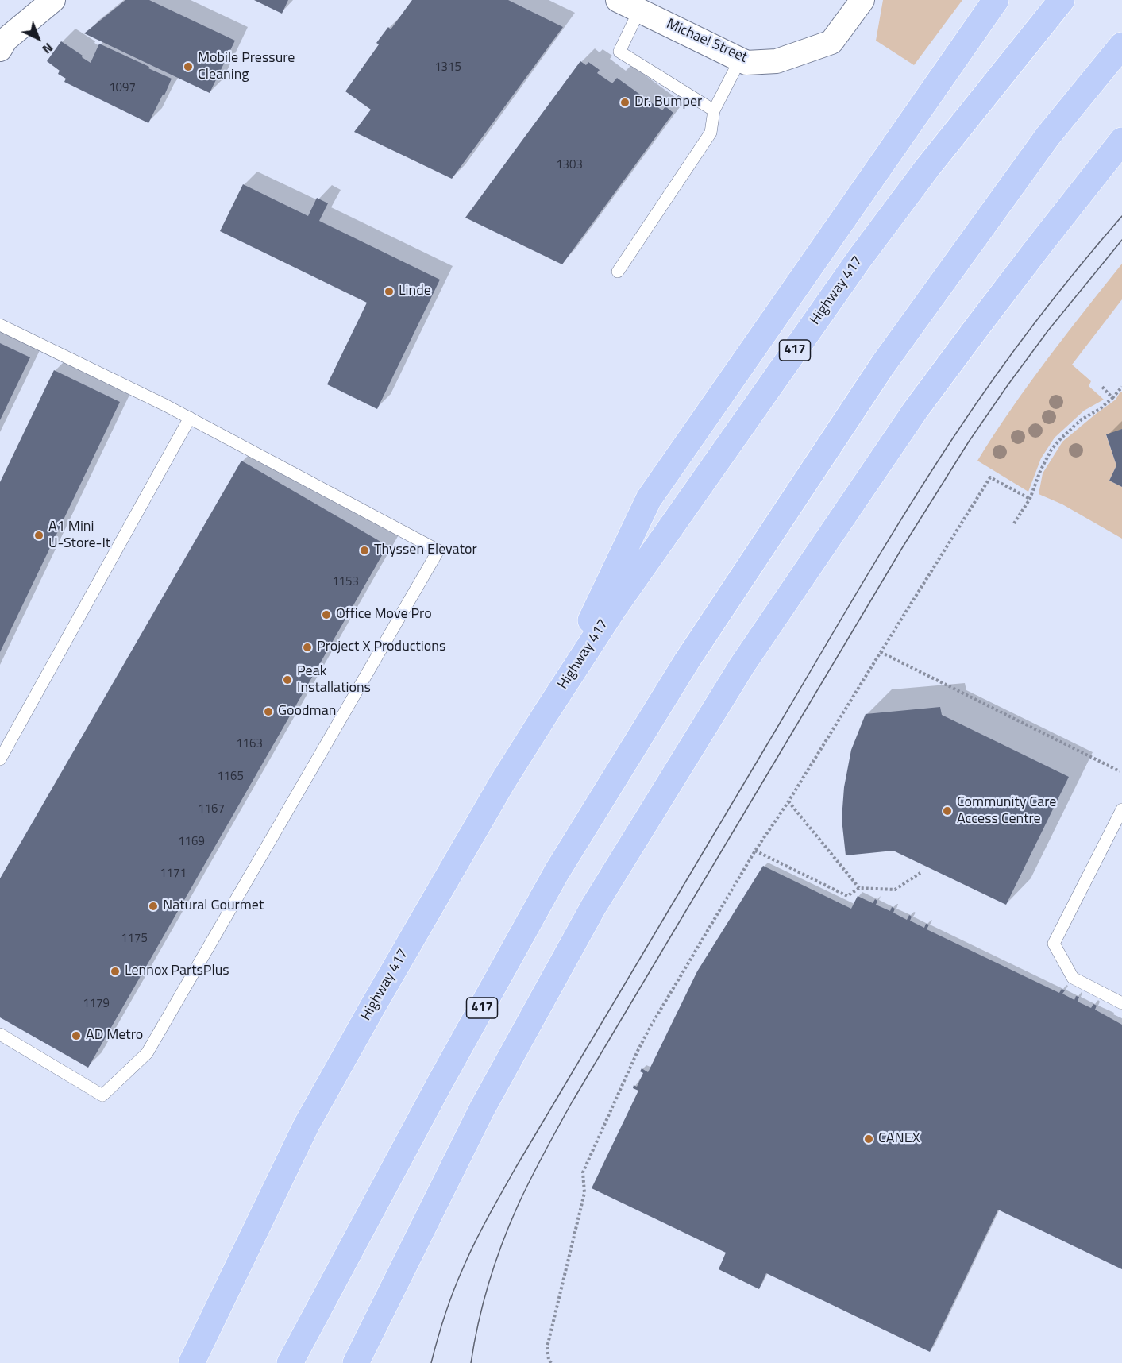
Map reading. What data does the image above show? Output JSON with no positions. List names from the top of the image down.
{
  "streets": {
    "highway": ["Highway 417", "417"],
    "street": ["Michael Street"]
  },
  "places": [
    "Mobile Pressure Cleaning",
    "Dr. Bumper",
    "Linde",
    "A1 Mini U-Store-It",
    "Thyssen Elevator",
    "Office Move Pro",
    "Project X Productions",
    "Peak Installations",
    "Goodman",
    "Community Care Access Centre",
    "Natural Gourmet",
    "Lennox PartsPlus",
    "AD Metro",
    "CANEX"
  ],
  "house_numbers": [
    "1315",
    "1097",
    "1303",
    "1153",
    "1163",
    "1165",
    "1167",
    "1169",
    "1171",
    "1175",
    "1179"
  ],
  "north": "bottom right"
}
